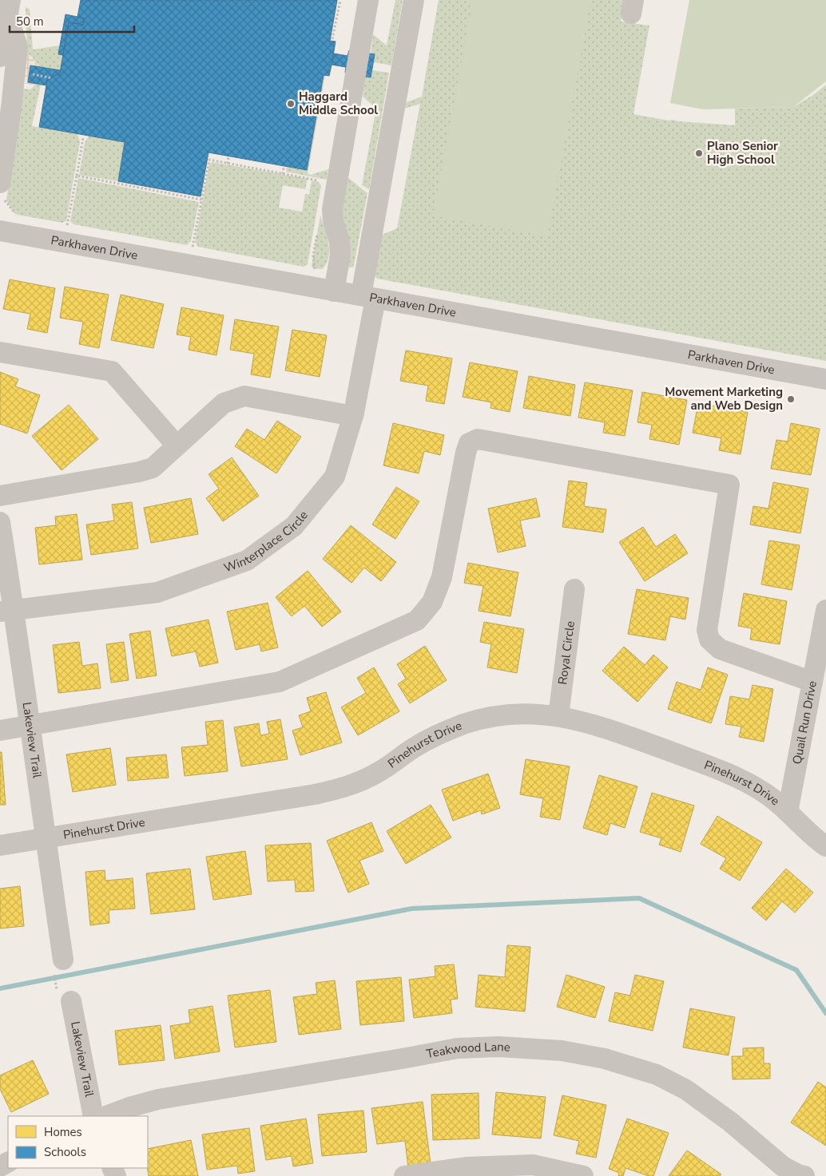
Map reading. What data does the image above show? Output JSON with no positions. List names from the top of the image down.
{
  "streets": {
    "street": [
      "Parkhaven Drive",
      "Winterplace Circle",
      "Royal Circle",
      "Quail Run Drive",
      "Lakeview Trail",
      "Pinehurst Drive",
      "Teakwood Lane"
    ]
  },
  "crossings": [
    ["Parkhaven Drive", "Winterplace Circle"],
    ["Winterplace Circle", "Lakeview Trail"],
    ["Royal Circle", "Pinehurst Drive"],
    ["Quail Run Drive", "Pinehurst Drive"],
    ["Lakeview Trail", "Pinehurst Drive"]
  ],
  "places": ["Haggard Middle School", "Plano Senior High School", "Movement Marketing and Web Design"],
  "legend": ["Homes", "Schools"],
  "scale_bar": "50 m"
}
